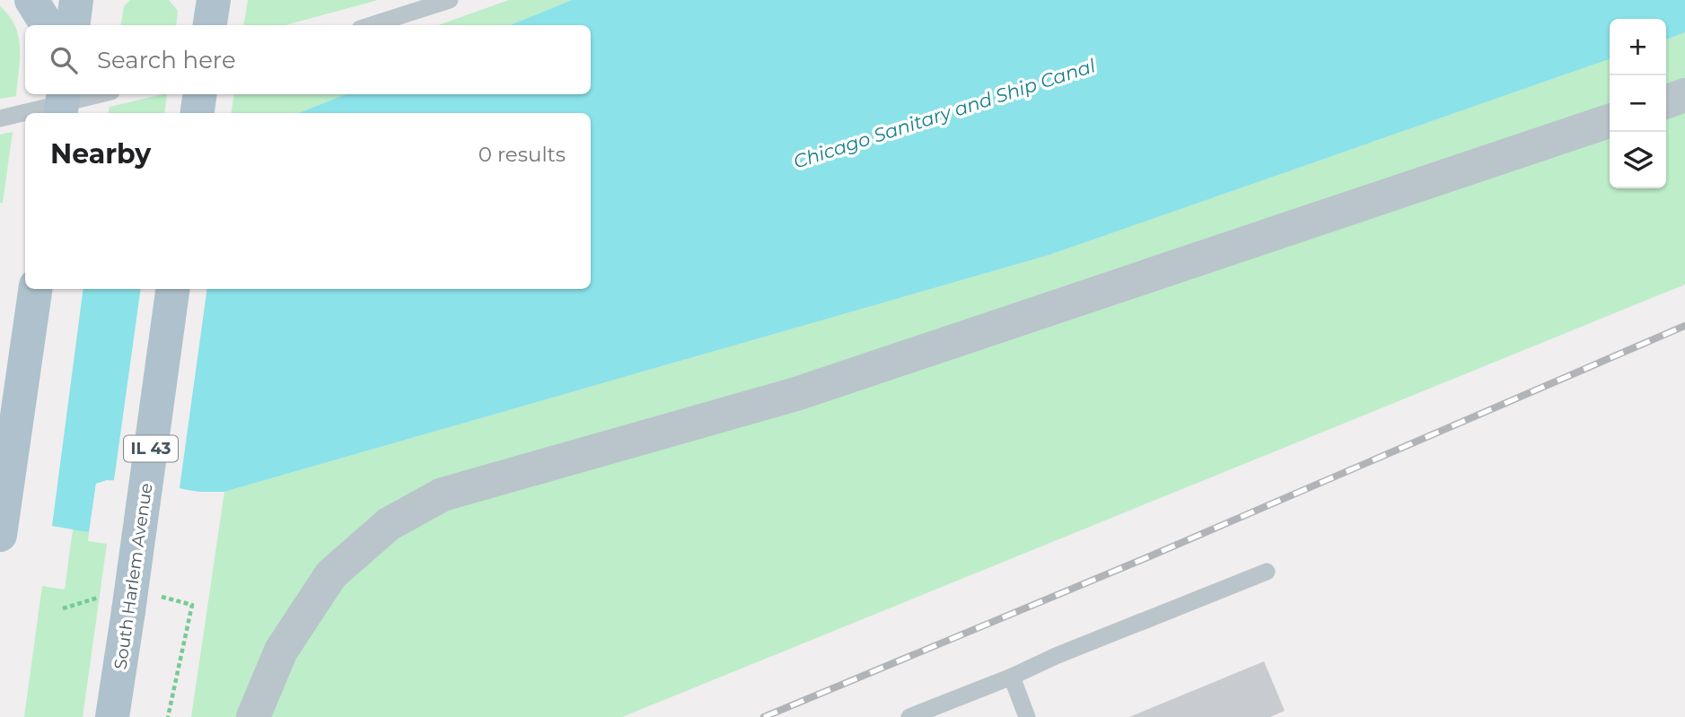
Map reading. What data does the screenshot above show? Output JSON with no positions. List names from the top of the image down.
{
  "streets": {
    "main road": ["IL 43", "South Harlem Avenue"]
  },
  "water": ["Chicago Sanitary and Ship Canal"],
  "page": {
    "map_buttons": ["+", "−"],
    "search": "Search here",
    "heading": ["Nearby", "0 results"]
  }
}
